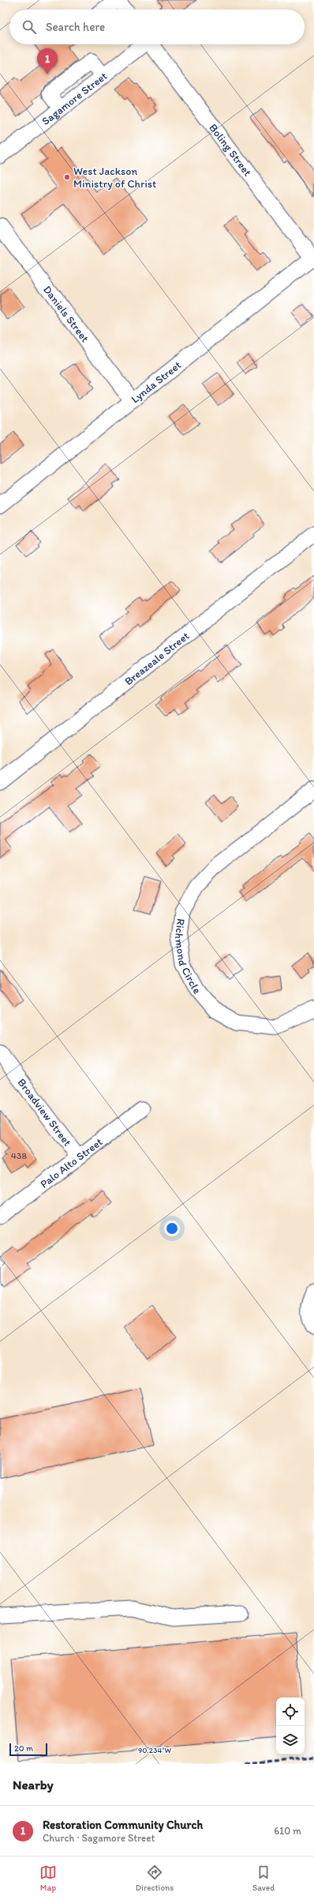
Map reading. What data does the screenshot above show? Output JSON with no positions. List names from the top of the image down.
{
  "streets": {
    "street": [
      "Sagamore Street",
      "Boling Street",
      "Daniels Street",
      "Lynda Street",
      "Breazeale Street",
      "Richmond Circle",
      "Broadview Street",
      "Palo Alto Street"
    ]
  },
  "crossings": [
    ["Boling Street", "Lynda Street"],
    ["Daniels Street", "Lynda Street"],
    ["Broadview Street", "Palo Alto Street"]
  ],
  "places": ["West Jackson Ministry of Christ"],
  "house_numbers": ["438"],
  "scale_bar": "20 m",
  "page": {
    "search": "Search here",
    "pins": "1",
    "scale": "20 m",
    "heading": "Nearby",
    "list": [
      {
        "mark": "1",
        "name": "Restoration Community Church",
        "note": "Church · Sagamore Street",
        "value": "610 m"
      }
    ],
    "nav": ["Map", "Directions", "Saved"]
  },
  "coordinates": ["90.234°W"]
}
